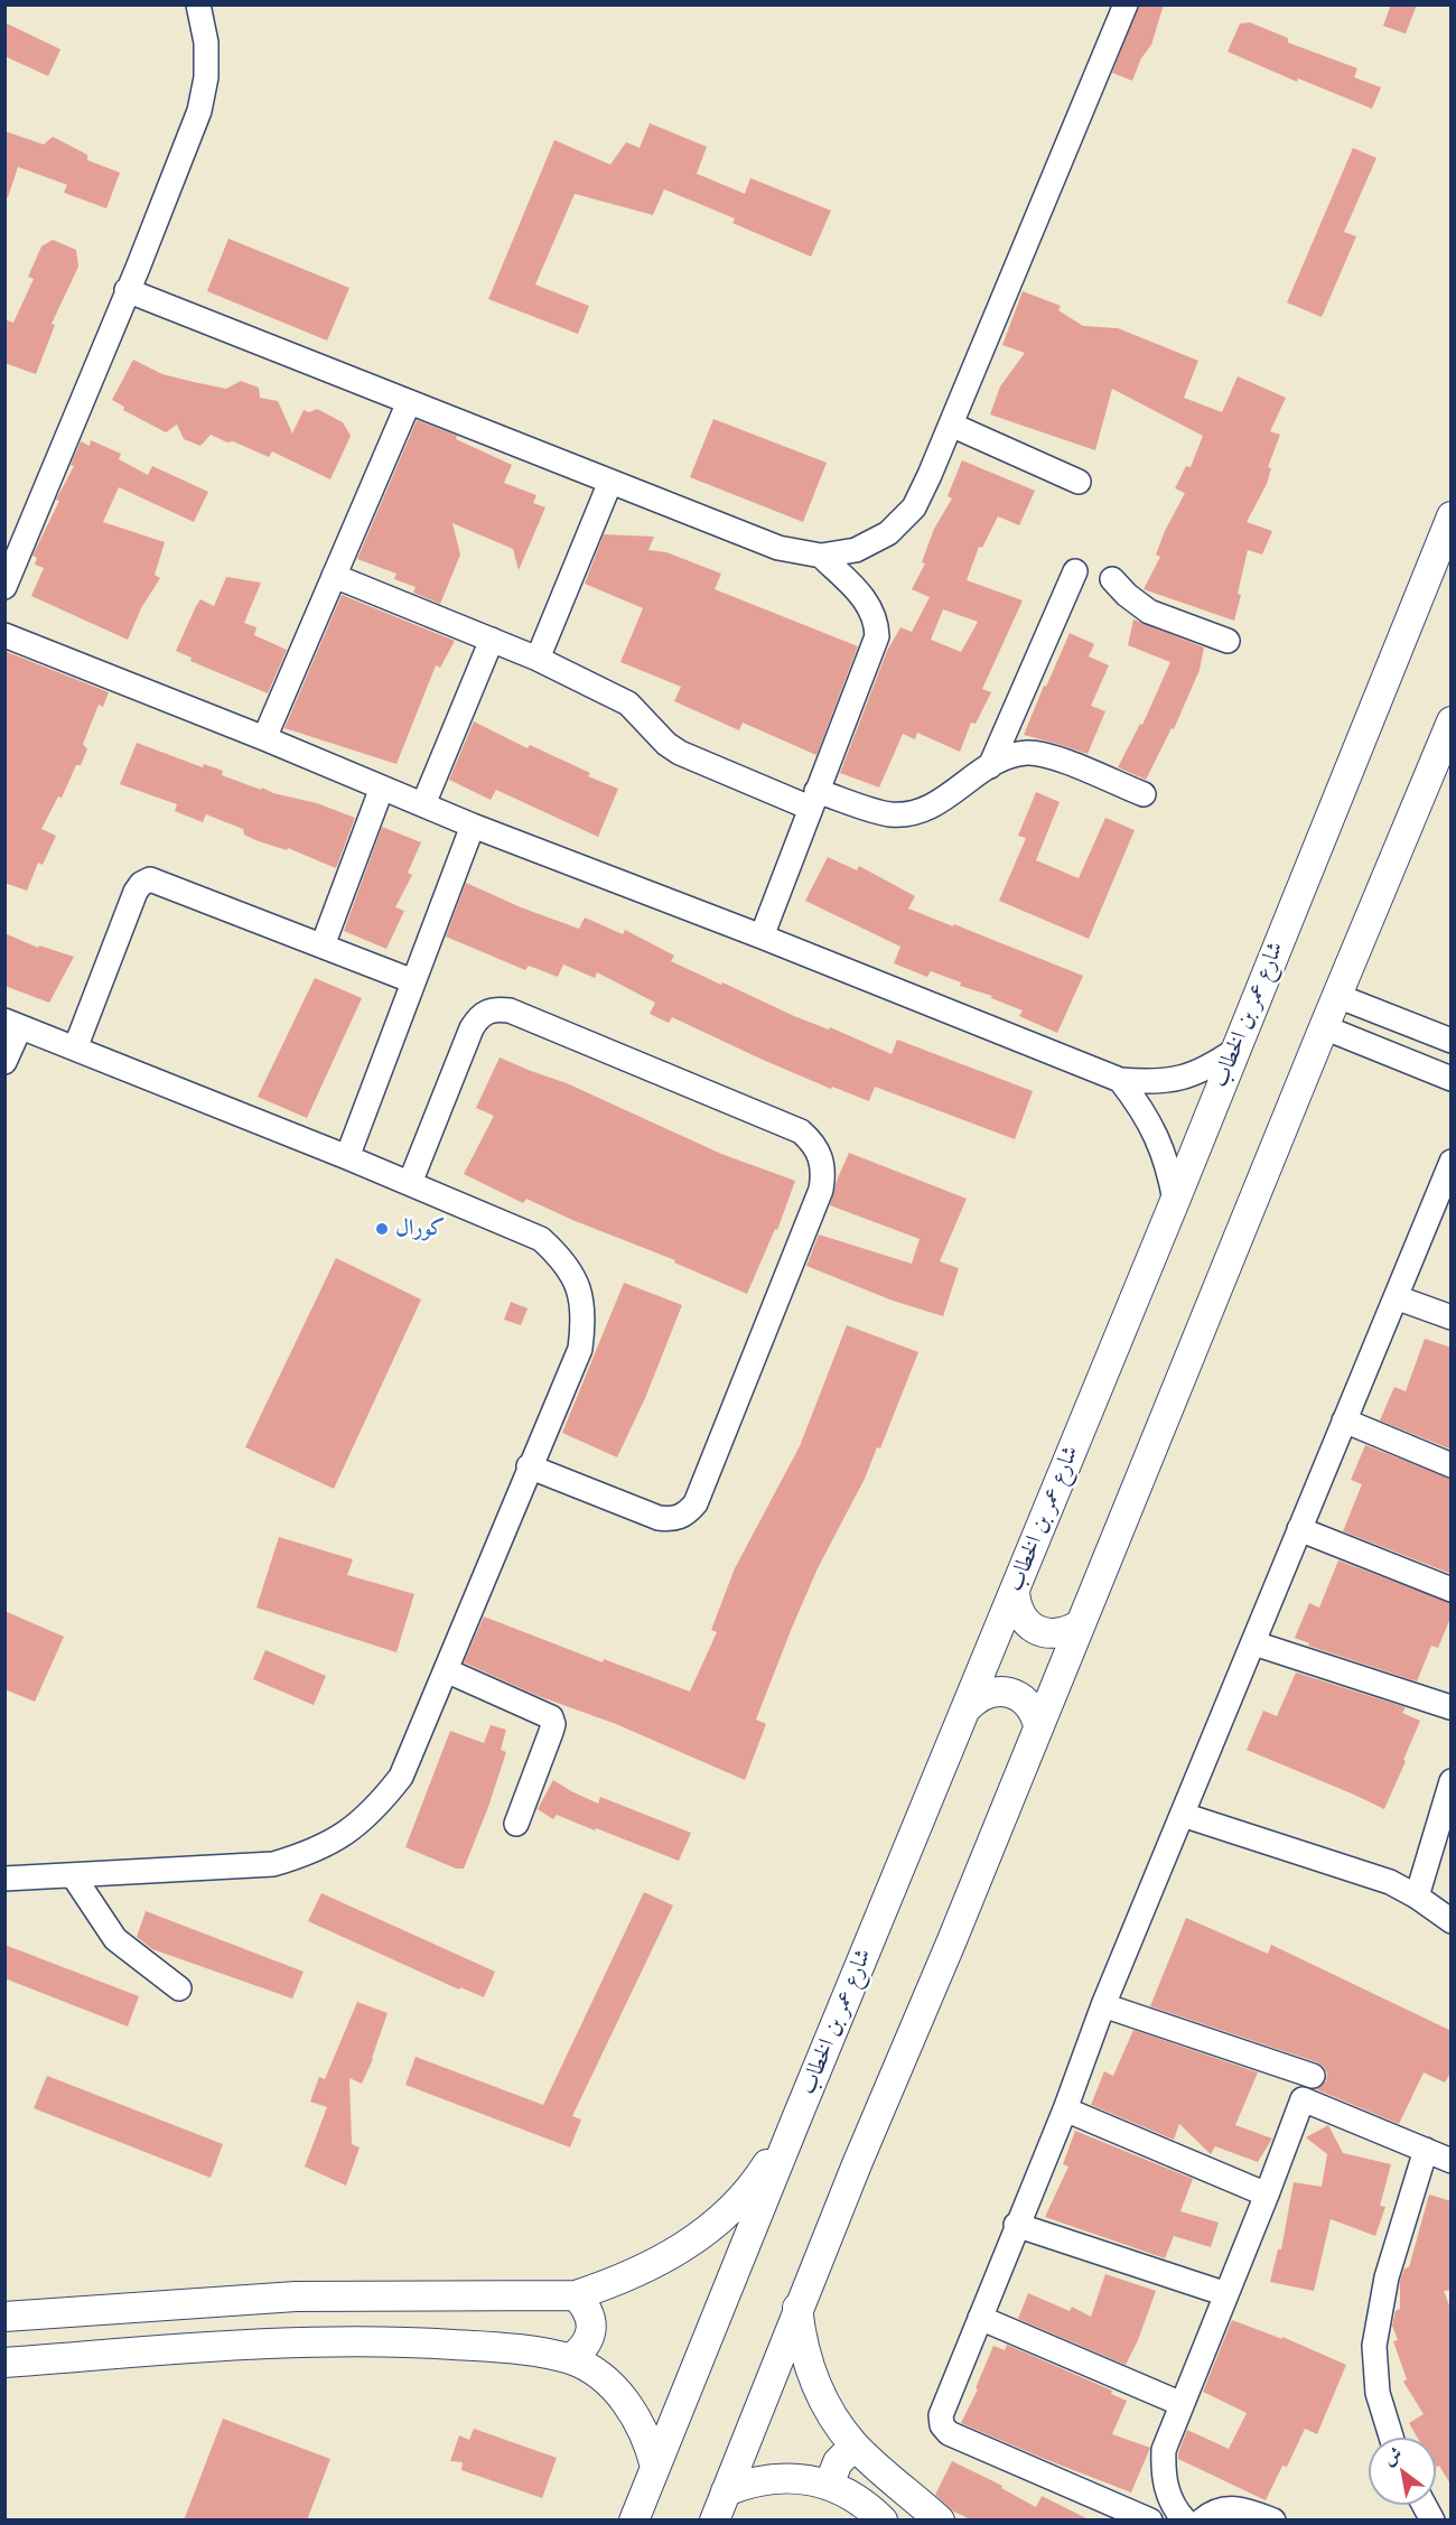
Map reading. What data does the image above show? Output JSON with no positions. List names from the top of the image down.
{
  "streets": {
    "street": ["شارع عمر بن الخطاب"]
  },
  "places": ["كورال"],
  "north": "top left"
}
